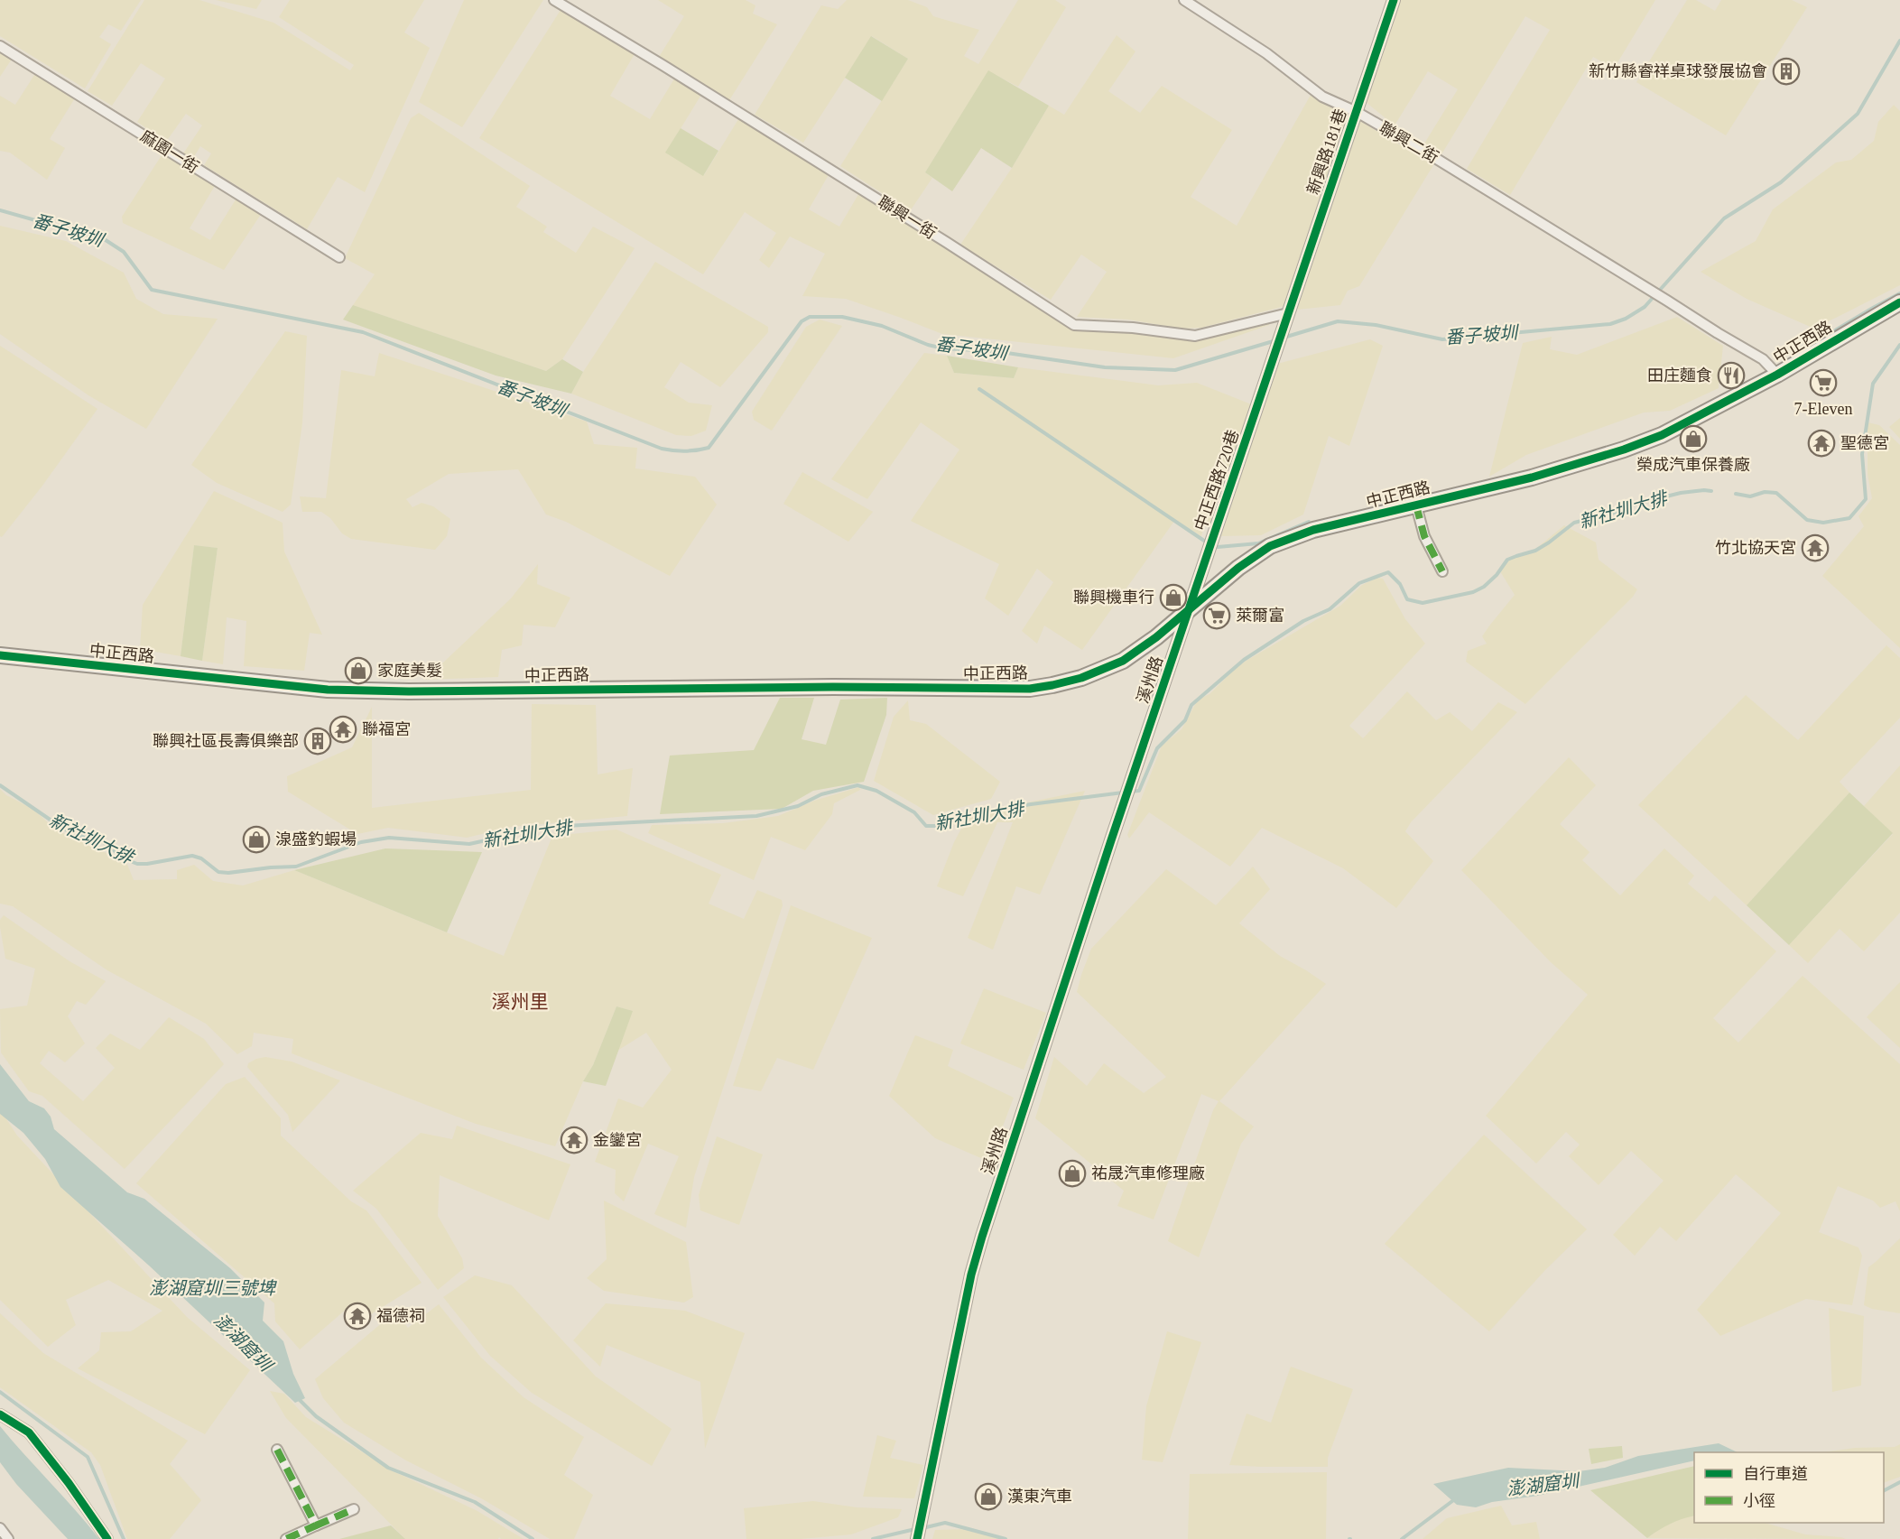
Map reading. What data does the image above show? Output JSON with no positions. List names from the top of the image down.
{
  "streets": {
    "main road": ["中正西路"],
    "street": [
      "聯興二街",
      "麻園一街",
      "新興路181巷",
      "聯興一街",
      "中正西路720巷",
      "溪州路"
    ]
  },
  "crossings": [
    ["聯興二街", "新興路181巷"],
    ["聯興二街", "中正西路"],
    ["新興路181巷", "聯興一街"],
    ["新興路181巷", "中正西路720巷"],
    ["中正西路", "中正西路720巷"],
    ["中正西路", "溪州路"],
    ["中正西路720巷", "溪州路"]
  ],
  "districts": ["溪州里"],
  "water": [
    "番子坡圳",
    "新社圳大排",
    "澎湖窟圳三號埤",
    "澎湖窟圳"
  ],
  "places": {
    "building": ["新竹縣睿祥桌球發展協會", "聯興社區長壽俱樂部"],
    "restaurant": ["田庄麵食"],
    "supermarket": ["7-Eleven", "萊爾富"],
    "shop": [
      "榮成汽車保養廠",
      "聯興機車行",
      "家庭美髮",
      "湶盛釣蝦場",
      "祐晟汽車修理廠",
      "漢東汽車"
    ],
    "temple": [
      "聖德宮",
      "竹北協天宮",
      "聯福宮",
      "金鑾宮",
      "福德祠"
    ]
  },
  "legend": ["自行車道", "小徑"]
}
